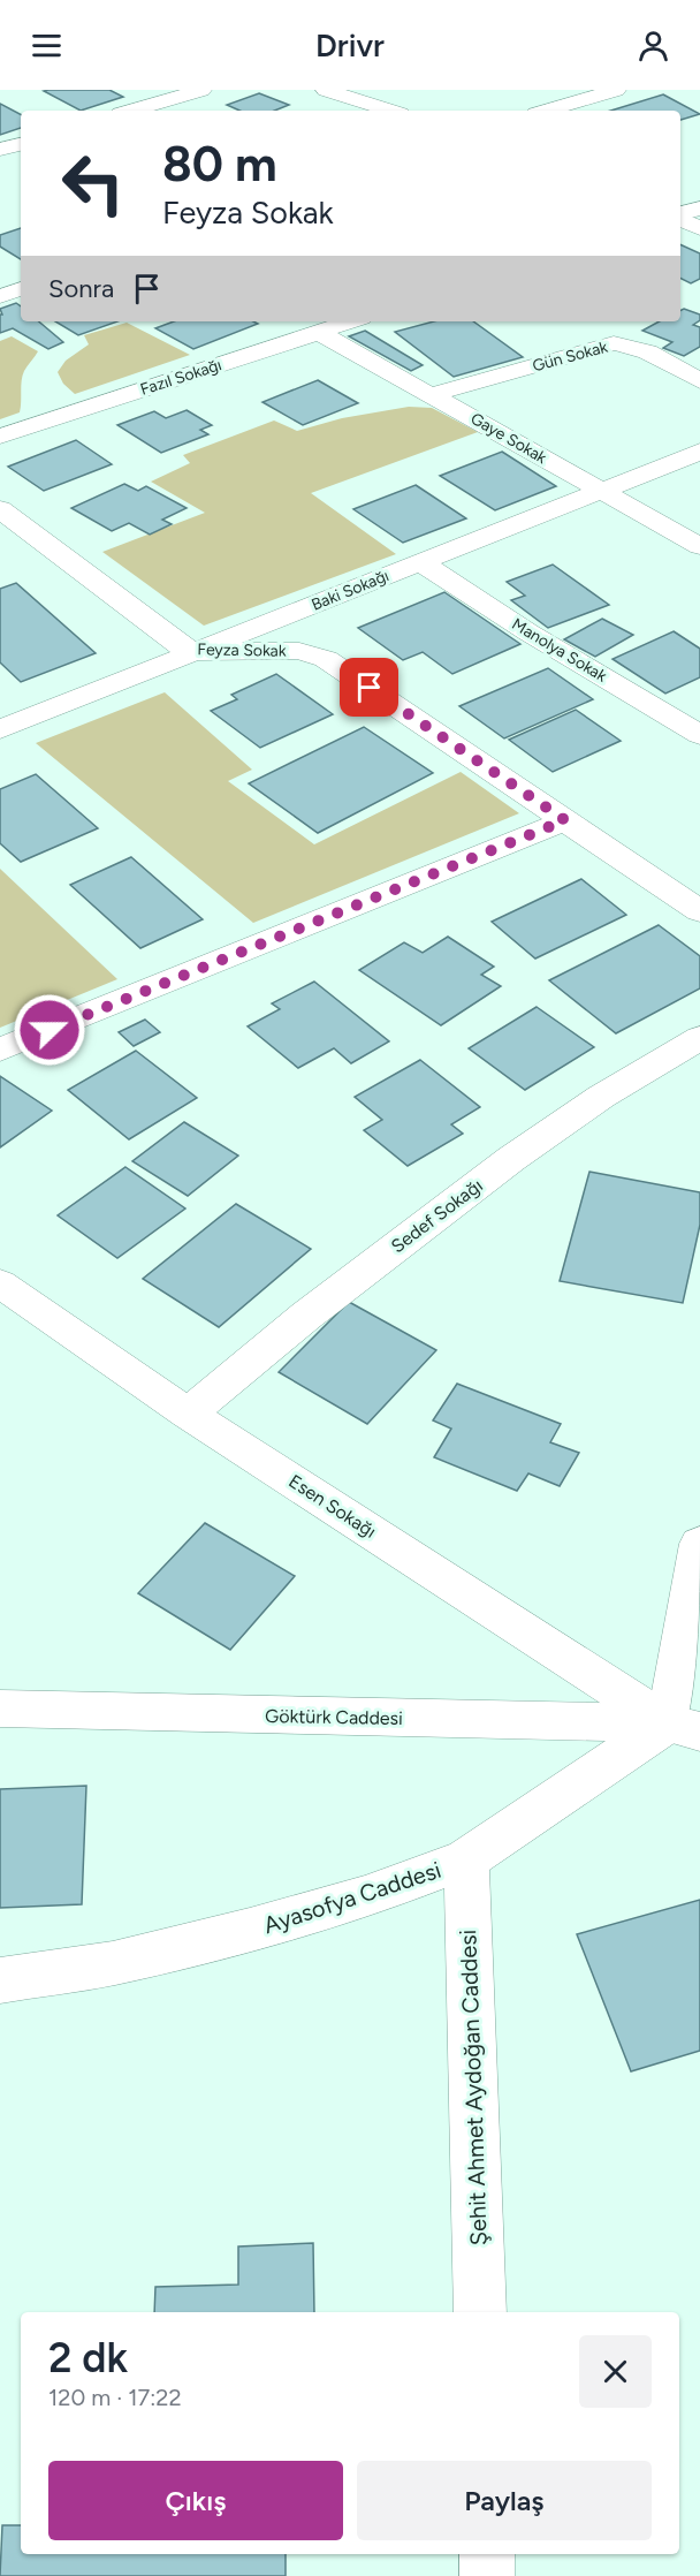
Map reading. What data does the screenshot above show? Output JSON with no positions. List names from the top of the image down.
{
  "streets": {
    "street": [
      "Gün Sokak",
      "Fazıl Sokağı",
      "Gaye Sokak",
      "Baki Sokağı",
      "Feyza Sokak",
      "Manolya Sokak",
      "Sedef Sokağı",
      "Esen Sokağı",
      "Göktürk Caddesi",
      "Ayasofya Caddesi",
      "Şehit Ahmet Aydoğan Caddesi"
    ]
  },
  "crossings": [
    ["Gün Sokak", "Gaye Sokak"],
    ["Fazıl Sokağı", "Gaye Sokak"],
    ["Gaye Sokak", "Baki Sokağı"],
    ["Baki Sokağı", "Feyza Sokak"],
    ["Baki Sokağı", "Manolya Sokak"],
    ["Sedef Sokağı", "Esen Sokağı"],
    ["Esen Sokağı", "Göktürk Caddesi"],
    ["Esen Sokağı", "Ayasofya Caddesi"],
    ["Göktürk Caddesi", "Ayasofya Caddesi"],
    ["Ayasofya Caddesi", "Şehit Ahmet Aydoğan Caddesi"]
  ],
  "page": {
    "header": "Drivr",
    "turn": ["80 m", "Feyza Sokak"],
    "then": "Sonra",
    "heading": ["2 dk", "120 m · 17:22"],
    "buttons": ["Çıkış", "Paylaş"]
  }
}
